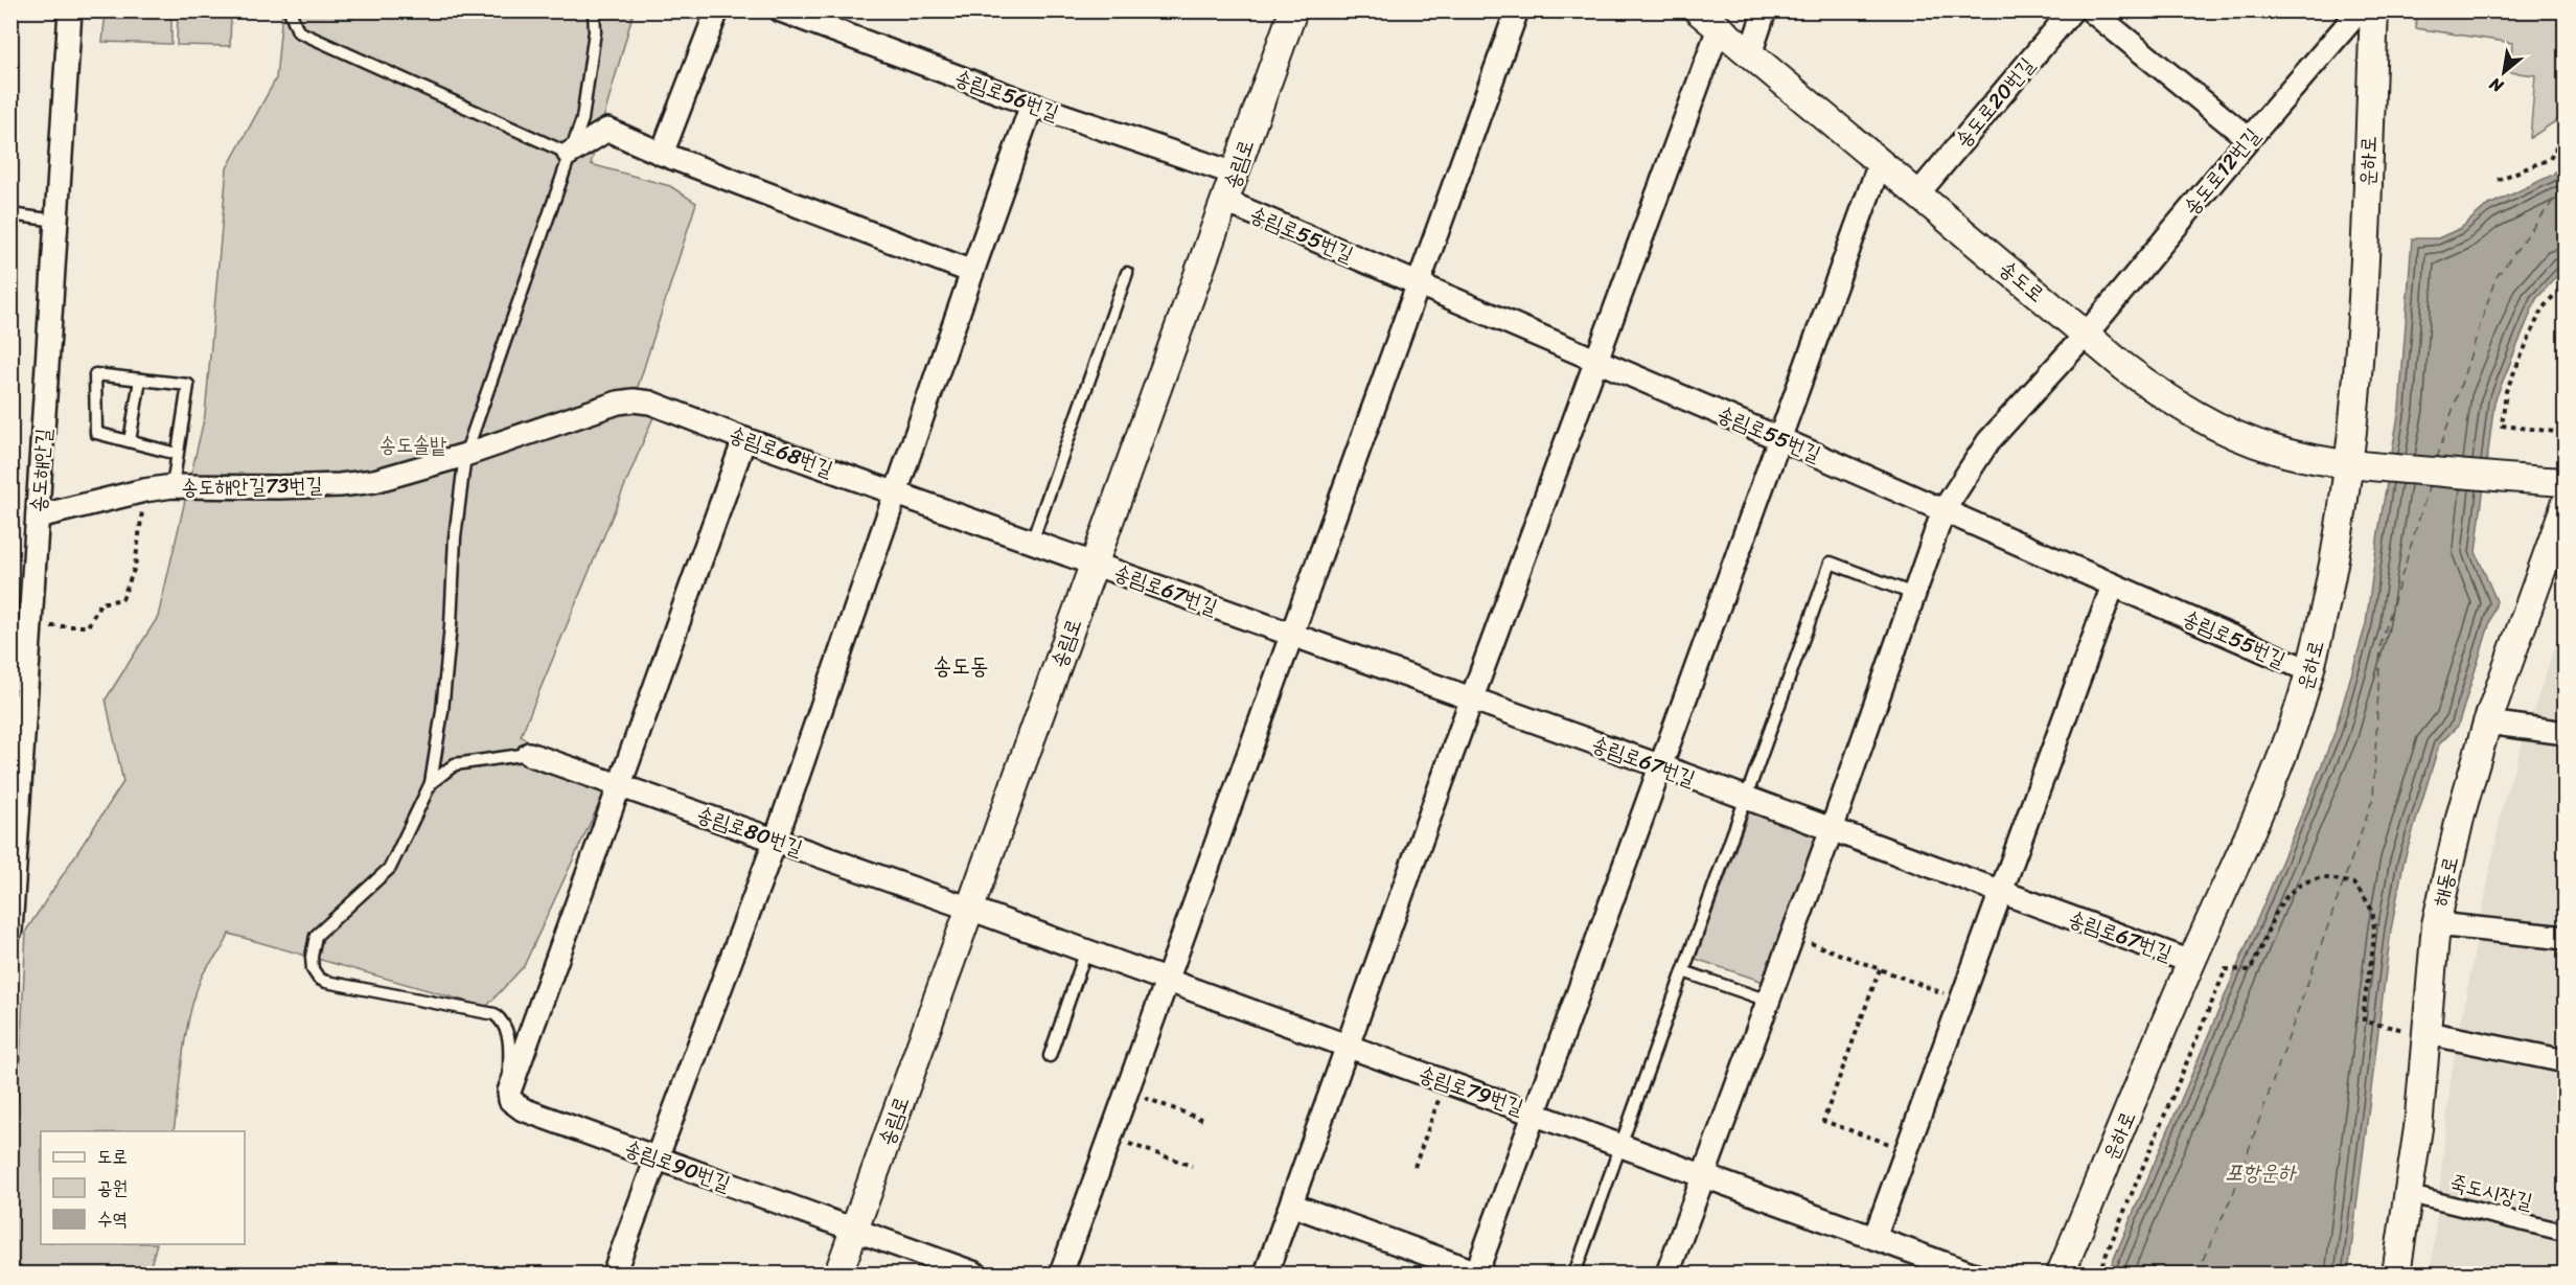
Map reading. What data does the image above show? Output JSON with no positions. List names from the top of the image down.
{
  "streets": {
    "street": [
      "송림로56번길",
      "송도로20번길",
      "운하로",
      "송림로",
      "송도로12번길",
      "송림로55번길",
      "송도로",
      "송림로68번길",
      "송도해안길",
      "송도해안길73번길",
      "송림로67번길",
      "송림로80번길",
      "해동로",
      "송림로79번길",
      "송림로90번길",
      "죽도시장길"
    ]
  },
  "crossings": [
    ["송림로56번길", "송림로"],
    ["송도로20번길", "송도로"],
    ["운하로", "송림로55번길"],
    ["운하로", "송도로"],
    ["운하로", "송림로67번길"],
    ["송림로", "송림로55번길"],
    ["송림로", "송림로68번길"],
    ["송림로", "송림로67번길"],
    ["송림로", "송림로80번길"],
    ["송림로", "송림로79번길"],
    ["송림로", "송림로90번길"],
    ["송도로12번길", "송림로55번길"],
    ["송도로12번길", "송도로"],
    ["송도로12번길", "송림로67번길"],
    ["송도로12번길", "송림로79번길"],
    ["송림로68번길", "송도해안길73번길"],
    ["송림로68번길", "송림로67번길"],
    ["송도해안길", "송도해안길73번길"],
    ["송림로80번길", "송림로79번길"],
    ["해동로", "죽도시장길"]
  ],
  "districts": ["송도동"],
  "water": ["포항운하"],
  "parks": ["송도솔밭"],
  "legend": ["도로", "공원", "수역"],
  "north": "bottom left"
}
